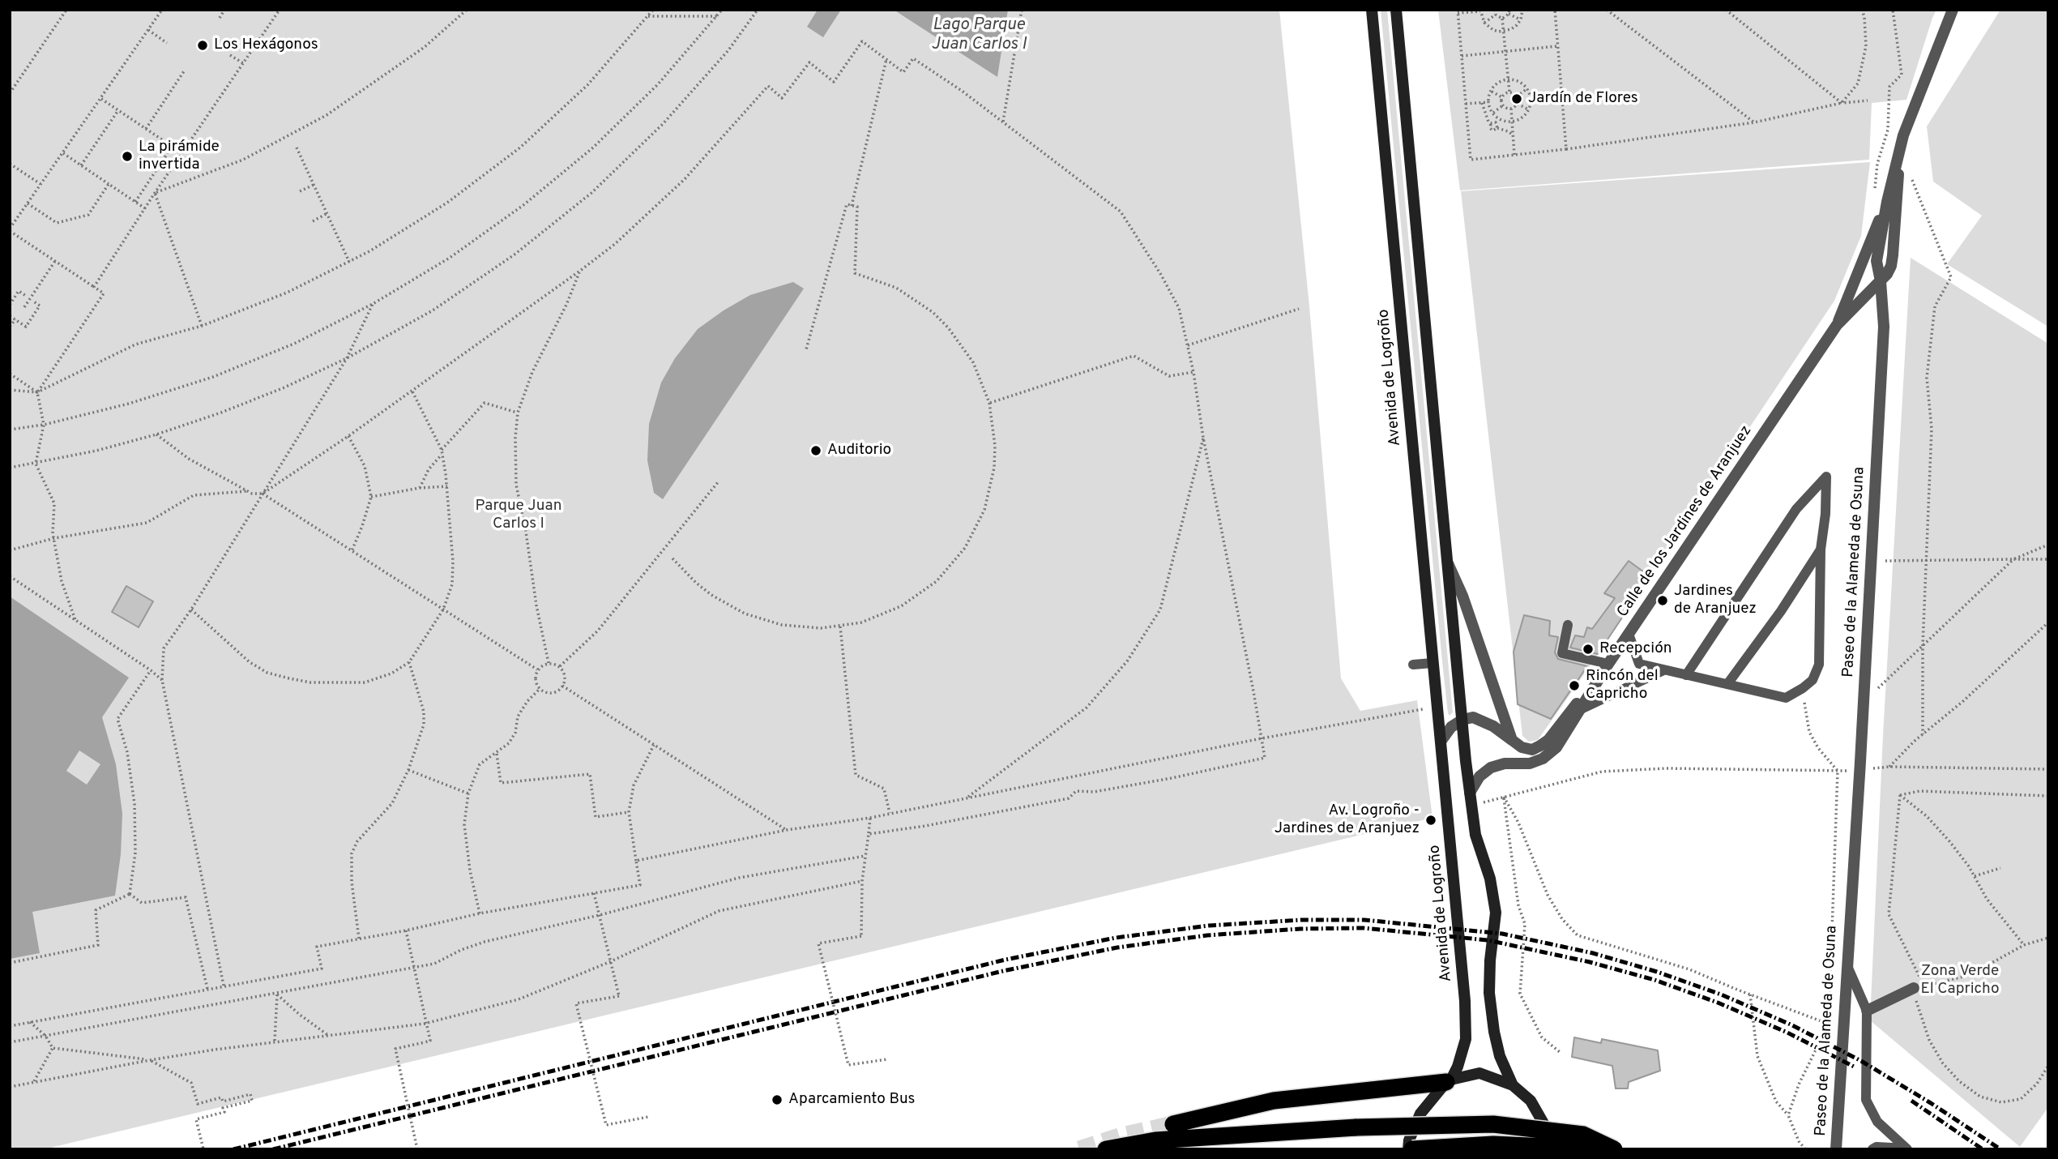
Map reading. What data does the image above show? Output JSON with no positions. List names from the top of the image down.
{
  "streets": {
    "main road": ["Avenida de Logroño"],
    "street": ["Calle de los Jardines de Aranjuez", "Paseo de la Alameda de Osuna"]
  },
  "crossings": [
    ["Calle de los Jardines de Aranjuez", "Paseo de la Alameda de Osuna"]
  ],
  "water": ["Lago Parque Juan Carlos I"],
  "parks": ["Parque Juan Carlos I", "Zona Verde El Capricho"],
  "places": [
    "Los Hexágonos",
    "Jardín de Flores",
    "La pirámide invertida",
    "Auditorio",
    "Jardines de Aranjuez",
    "Recepción",
    "Rincón del Capricho",
    "Av. Logroño - Jardines de Aranjuez",
    "Aparcamiento Bus"
  ]
}
